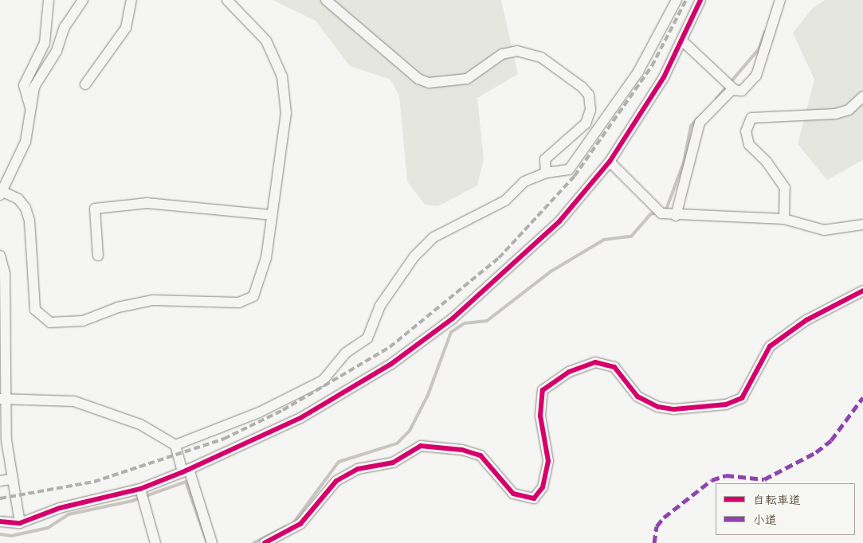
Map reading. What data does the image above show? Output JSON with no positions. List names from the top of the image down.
{
  "legend": ["自転車道", "小道"]
}
